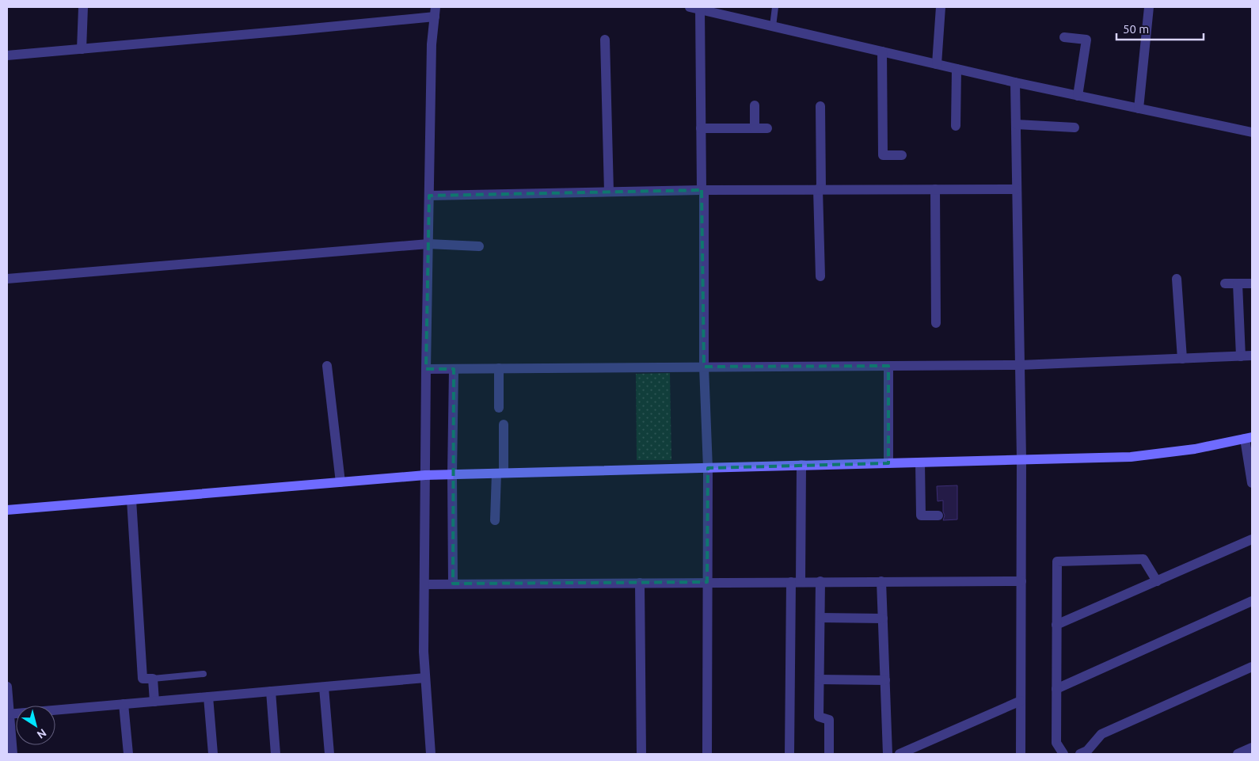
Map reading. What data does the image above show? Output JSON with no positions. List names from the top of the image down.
{
  "scale_bar": "50 m",
  "north": "bottom right"
}
